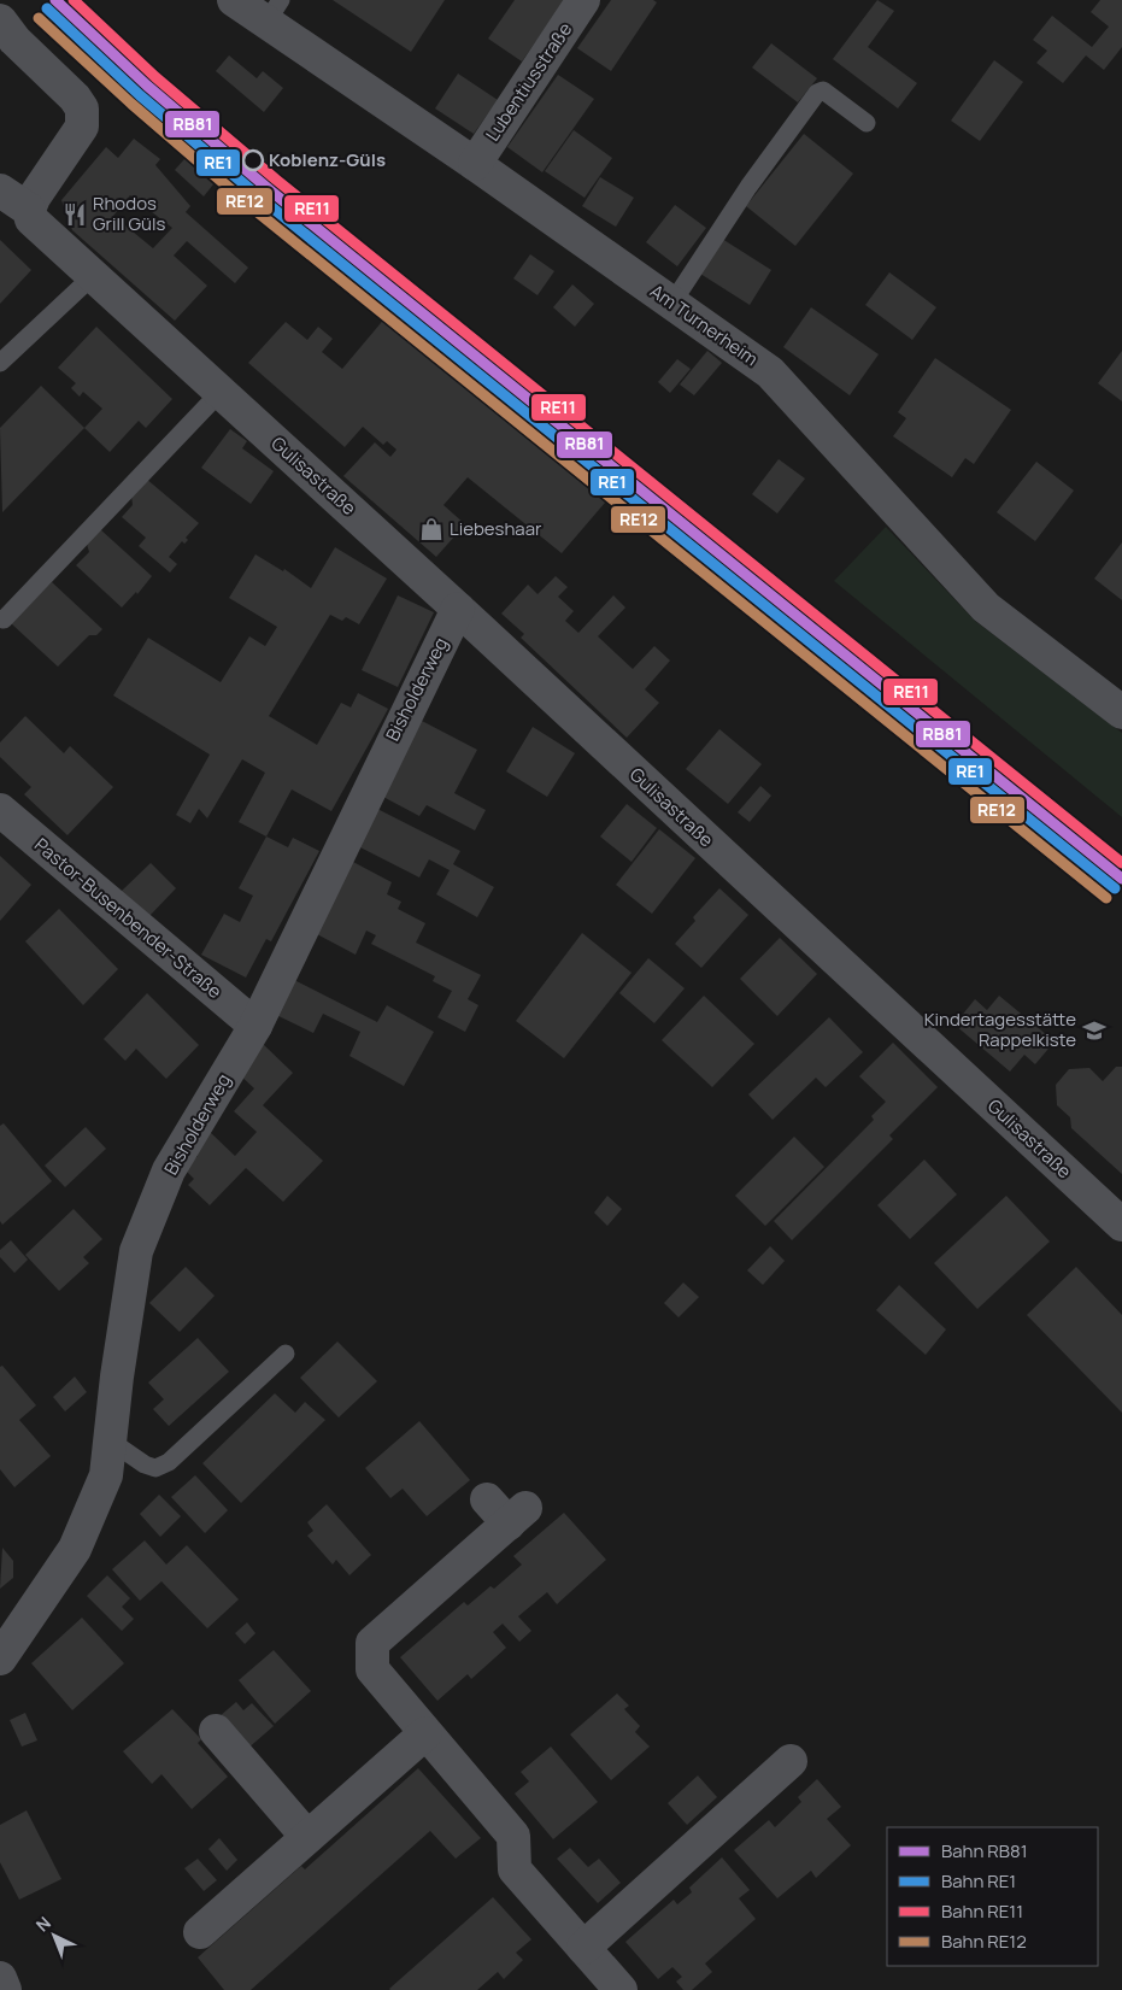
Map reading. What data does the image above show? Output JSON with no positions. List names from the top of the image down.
{
  "streets": {
    "street": [
      "Lubentiusstraße",
      "Am Turnerheim",
      "Gulisastraße",
      "Bisholderweg",
      "Pastor-Busenbender-Straße"
    ]
  },
  "crossings": [
    ["Lubentiusstraße", "Am Turnerheim"],
    ["Gulisastraße", "Bisholderweg"],
    ["Bisholderweg", "Pastor-Busenbender-Straße"]
  ],
  "places": {
    "other": ["Koblenz-Güls"],
    "restaurant": ["Rhodos Grill Güls"],
    "shop": ["Liebeshaar"],
    "school or university": ["Kindertagesstätte Rappelkiste"]
  },
  "lines": [
    "rail line RB81",
    "rail line RE11",
    "rail line RE1",
    "rail line RE12"
  ],
  "legend": [
    "Bahn RB81",
    "Bahn RE1",
    "Bahn RE11",
    "Bahn RE12"
  ],
  "north": "top left"
}
